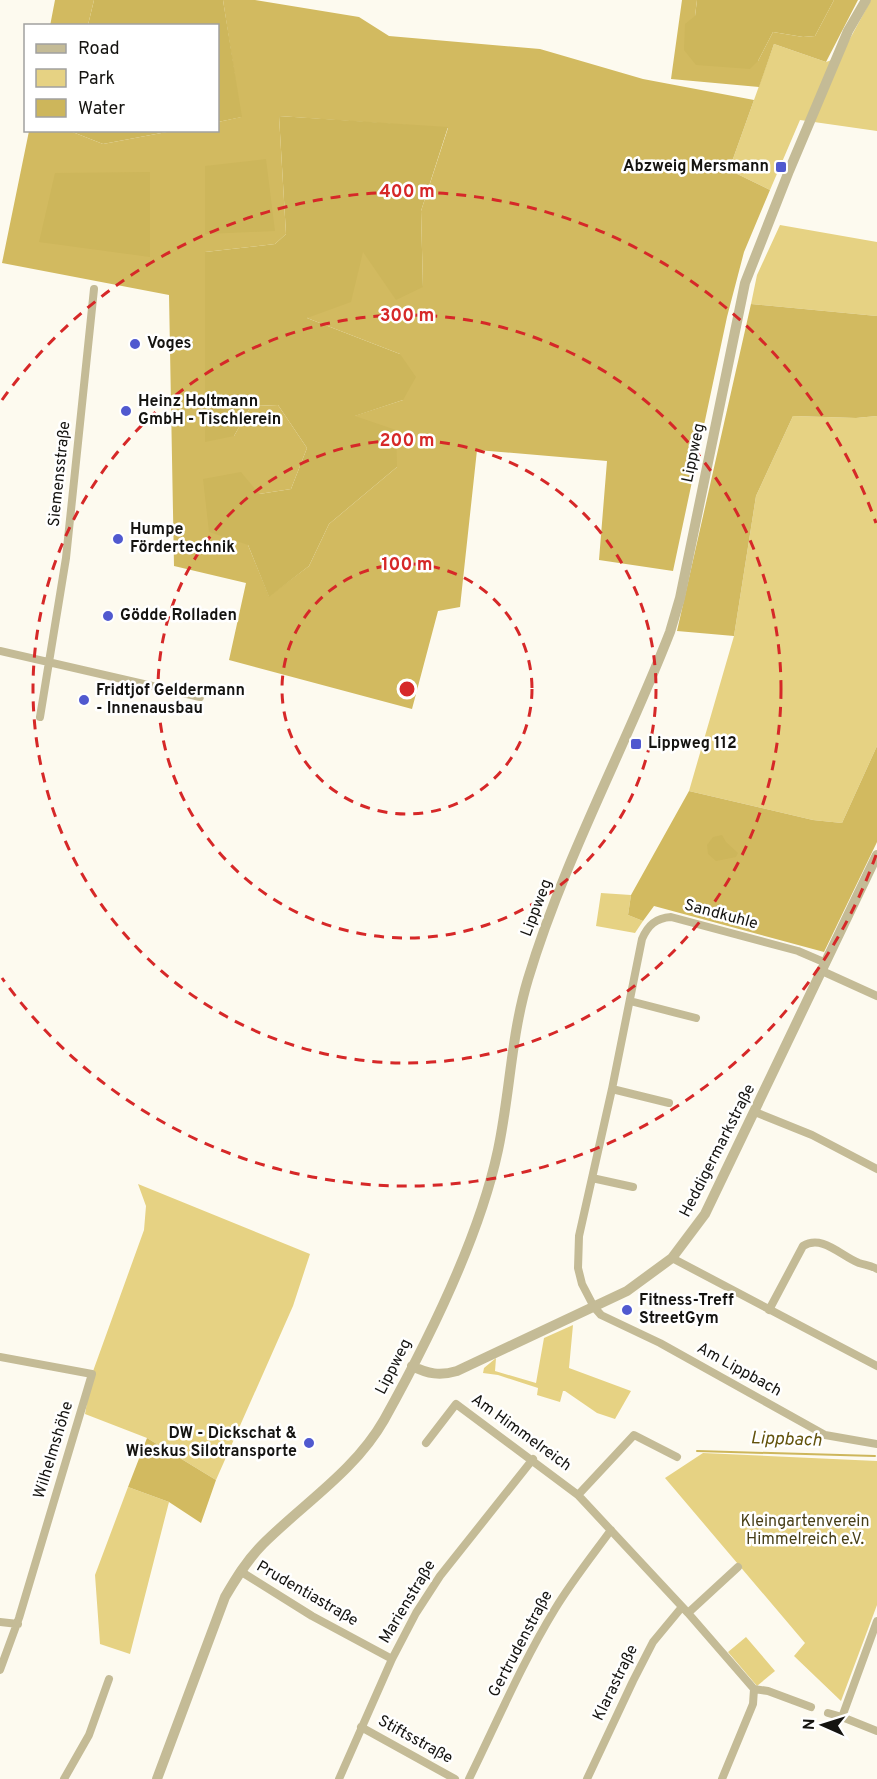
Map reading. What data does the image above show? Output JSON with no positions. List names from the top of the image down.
{
  "streets": {
    "street": [
      "Lippweg",
      "Siemensstraße",
      "Sandkuhle",
      "Heddigermarkstraße",
      "Am Lippbach",
      "Am Himmelreich",
      "Wilhelmshöhe",
      "Prudentiastraße",
      "Marienstraße",
      "Gertrudenstraße",
      "Klarastraße",
      "Stiftsstraße"
    ]
  },
  "crossings": [
    ["Lippweg", "Heddigermarkstraße"],
    ["Lippweg", "Prudentiastraße"],
    ["Sandkuhle", "Heddigermarkstraße"],
    ["Sandkuhle", "Am Lippbach"],
    ["Heddigermarkstraße", "Am Lippbach"],
    ["Am Himmelreich", "Marienstraße"],
    ["Am Himmelreich", "Gertrudenstraße"],
    ["Am Himmelreich", "Klarastraße"],
    ["Prudentiastraße", "Marienstraße"],
    ["Marienstraße", "Stiftsstraße"]
  ],
  "water": ["Lippbach"],
  "parks": ["Kleingartenverein Himmelreich e.V."],
  "places": {
    "transit": ["Abzweig Mersmann", "Lippweg 112"],
    "other": [
      "Voges",
      "Heinz Holtmann GmbH - Tischlerein",
      "Humpe Fördertechnik",
      "Gödde Rolladen",
      "Fridtjof Geldermann - Innenausbau",
      "Fitness-Treff StreetGym",
      "DW - Dickschat & Wieskus Silotransporte"
    ]
  },
  "legend": ["Road", "Park", "Water"],
  "north": "left",
  "rings": [
    "400 m",
    "300 m",
    "200 m",
    "100 m"
  ]
}
